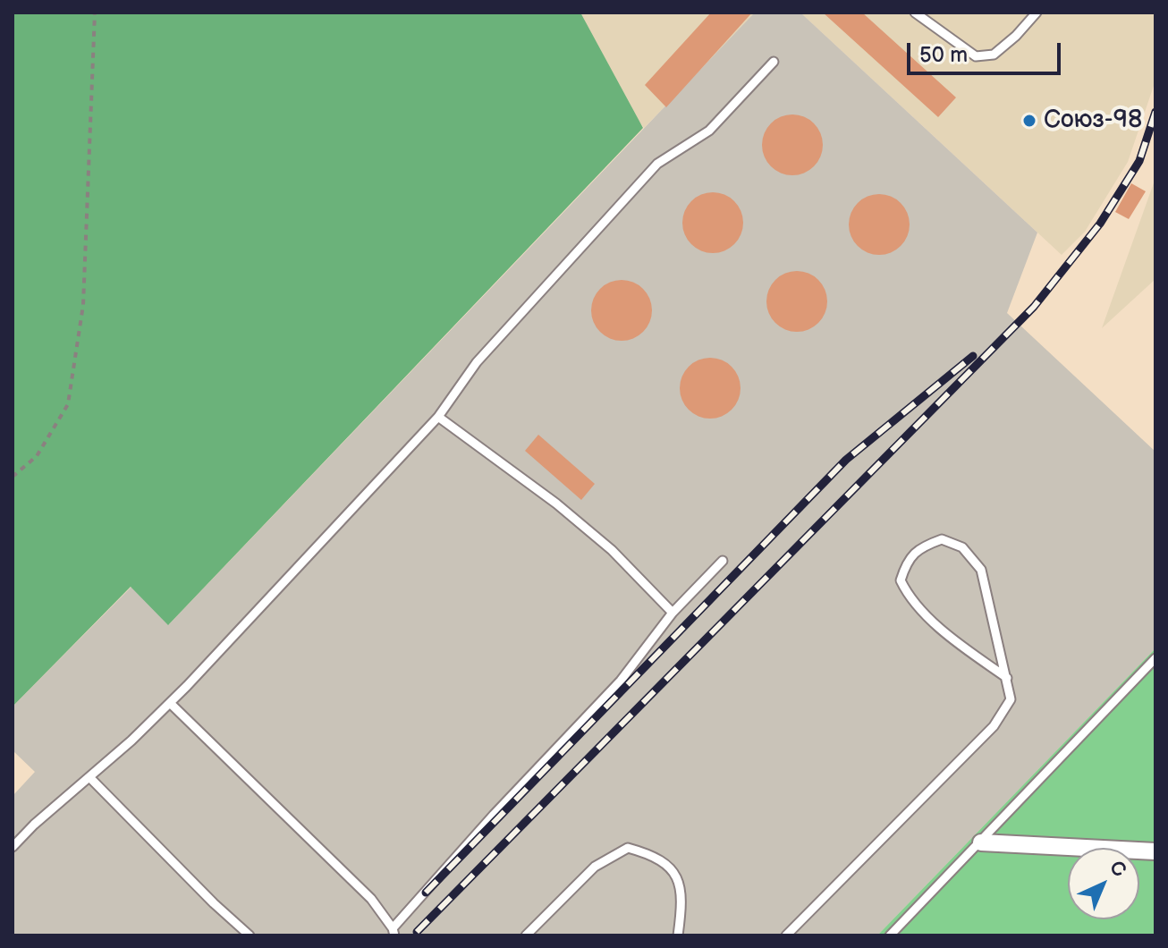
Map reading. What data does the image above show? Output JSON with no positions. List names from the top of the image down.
{
  "places": ["Союз-98"],
  "scale_bar": "50 m",
  "north": "top right"
}
